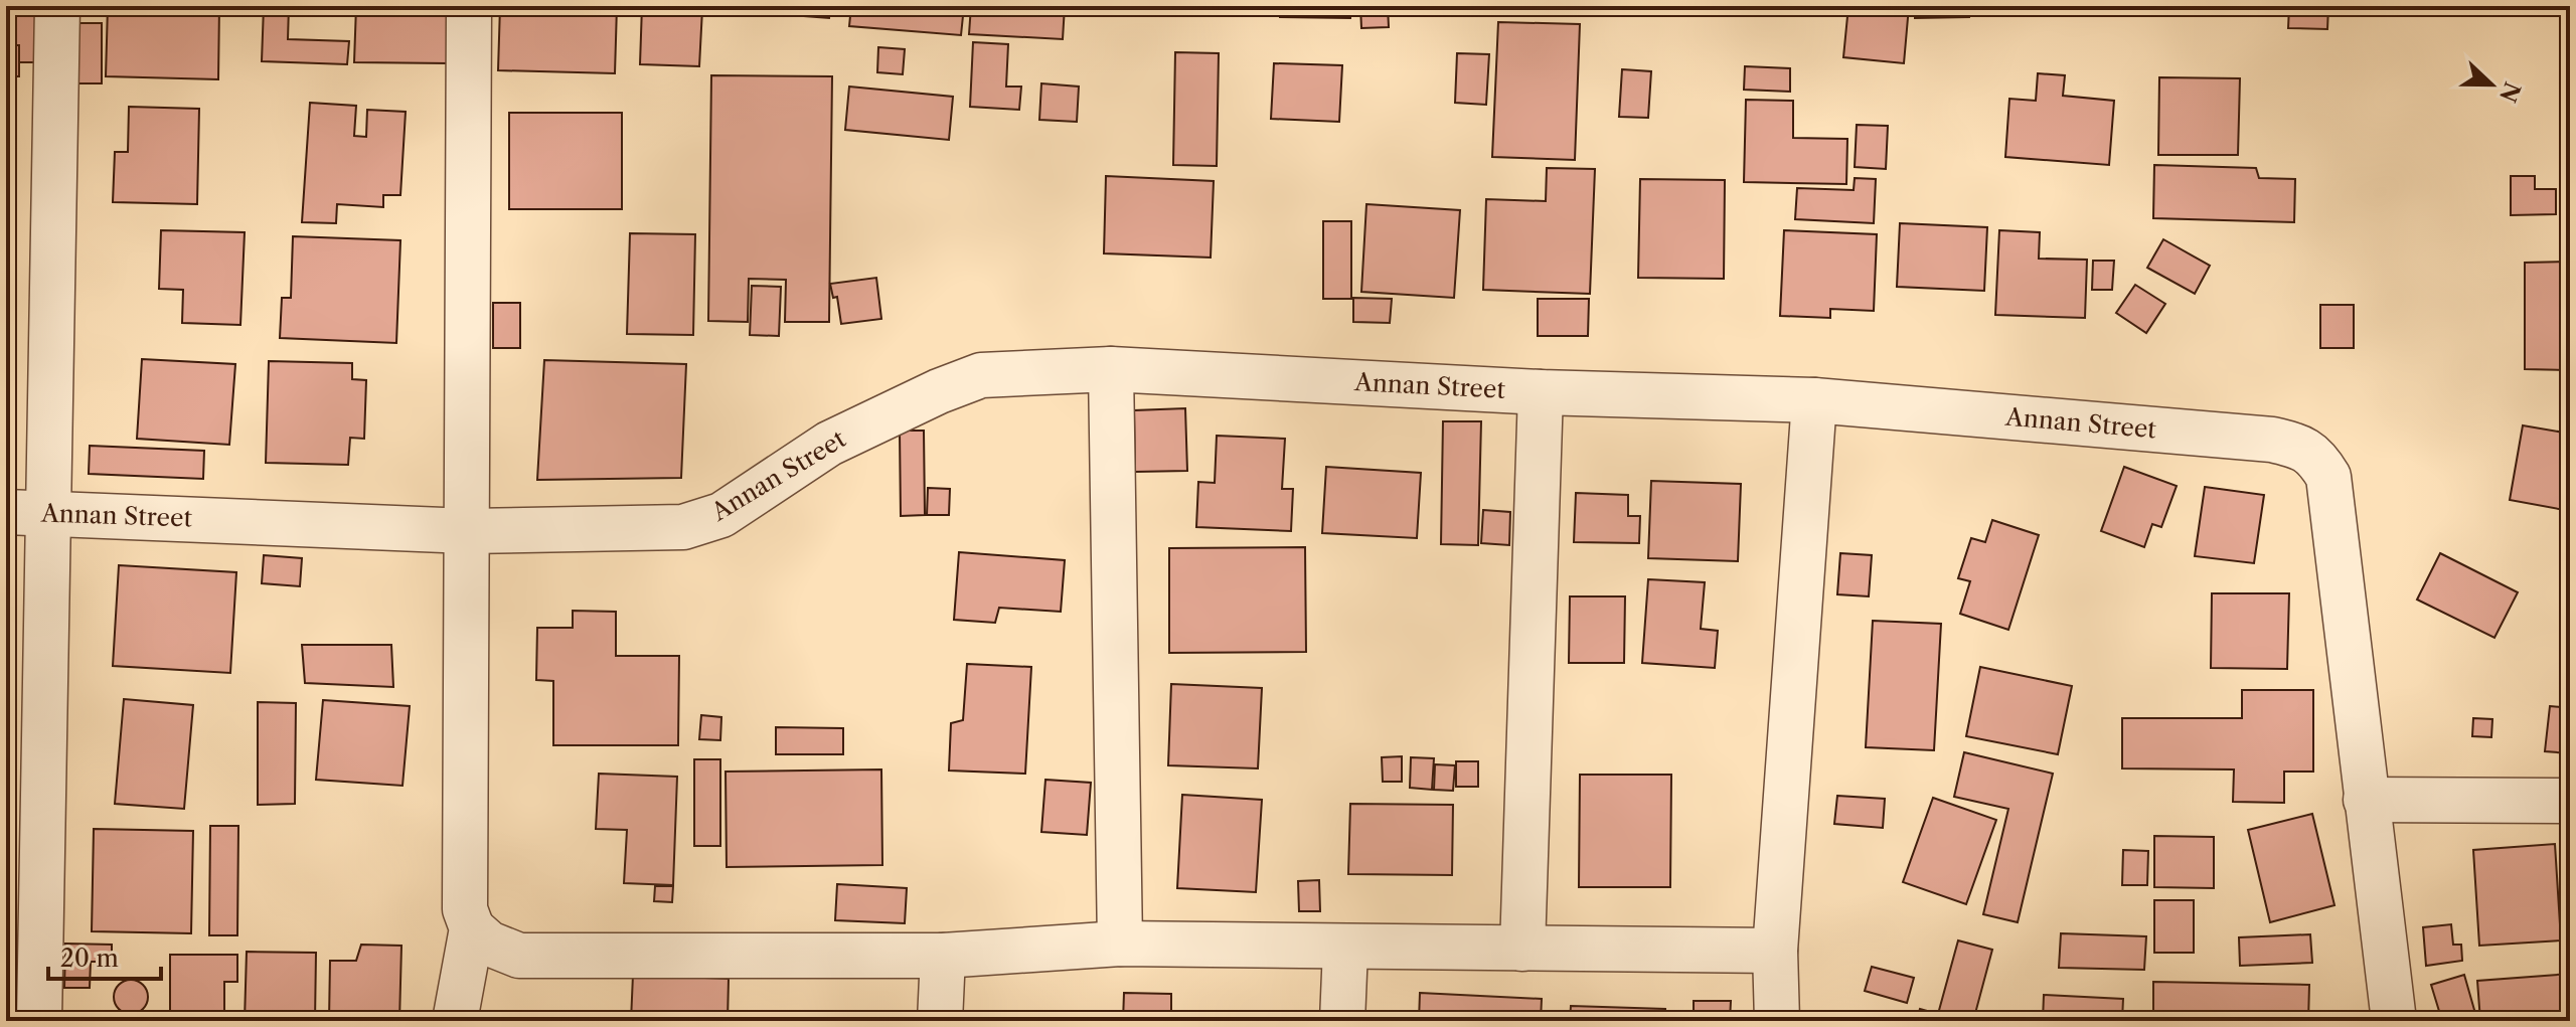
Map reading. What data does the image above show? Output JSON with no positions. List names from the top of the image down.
{
  "streets": {
    "street": ["Annan Street"]
  },
  "scale_bar": "20 m",
  "north": "right"
}
